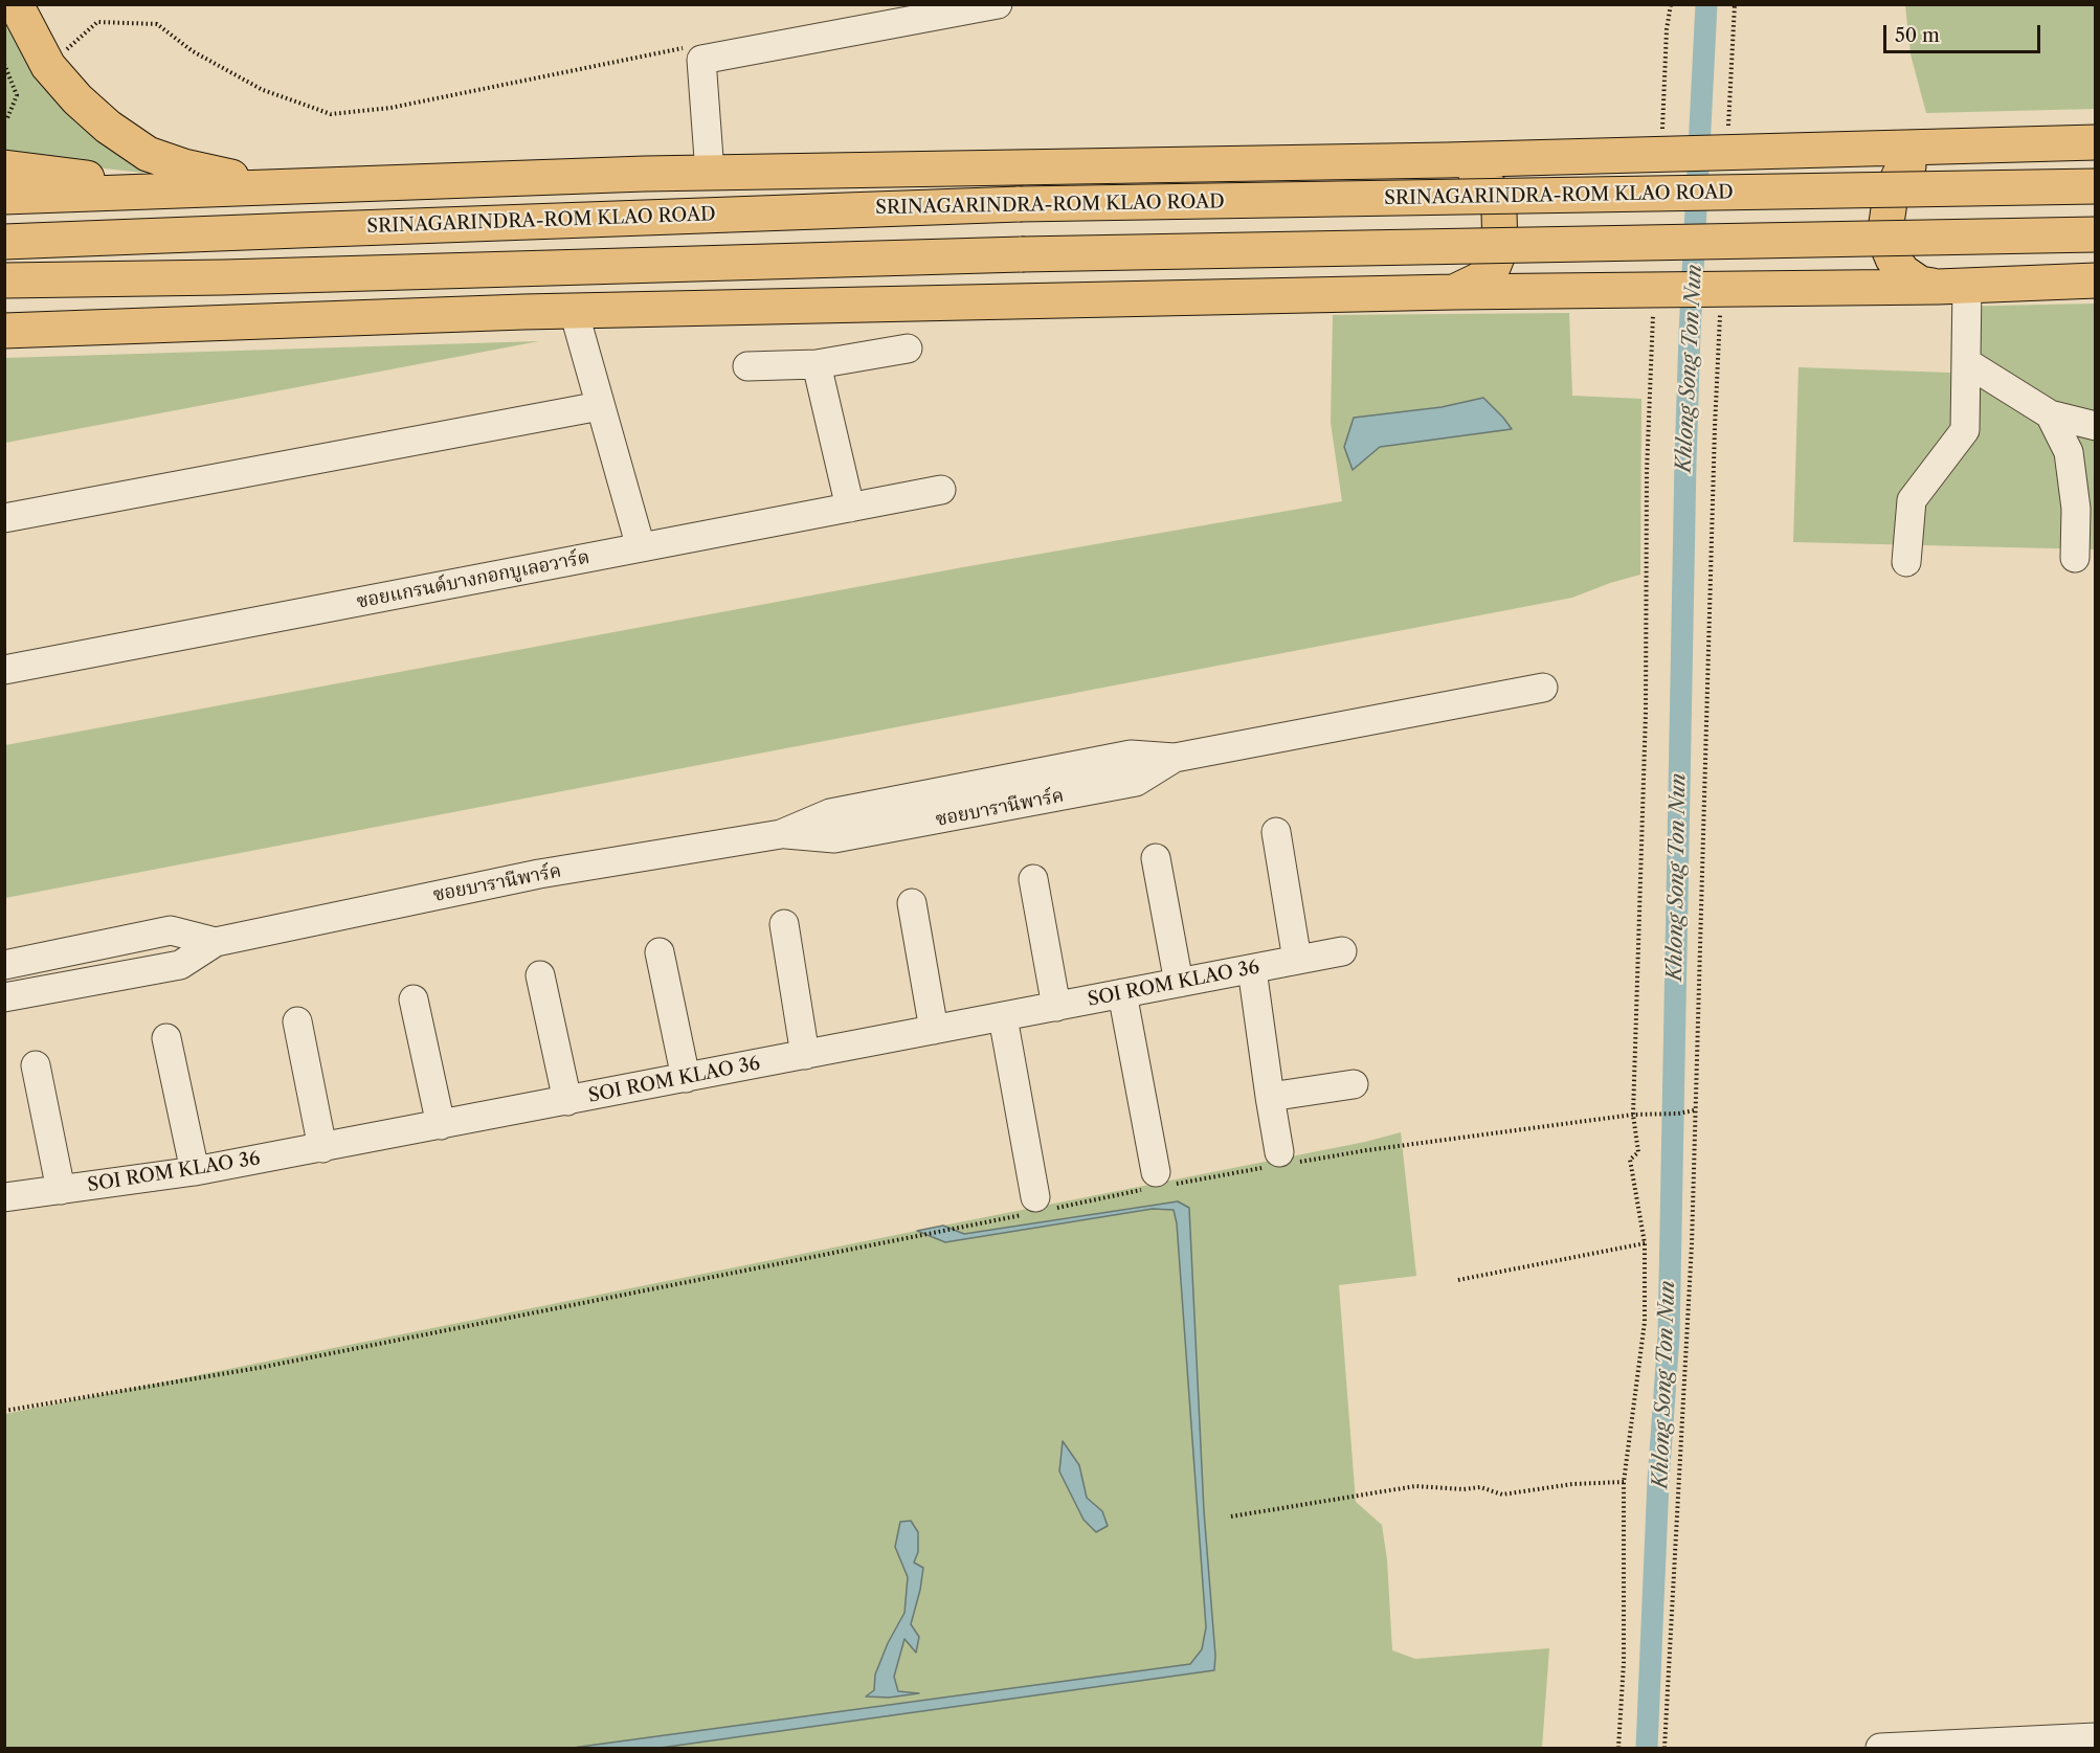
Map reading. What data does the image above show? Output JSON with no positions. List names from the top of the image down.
{
  "streets": {
    "main road": ["SRINAGARINDRA-ROM KLAO ROAD"],
    "street": ["ซอยแกรนด์บางกอกบูเลอวาร์ด", "ซอยบารานีพาร์ค", "SOI ROM KLAO 36"]
  },
  "water": ["Khlong Song Ton Nun"],
  "scale_bar": "50 m"
}
